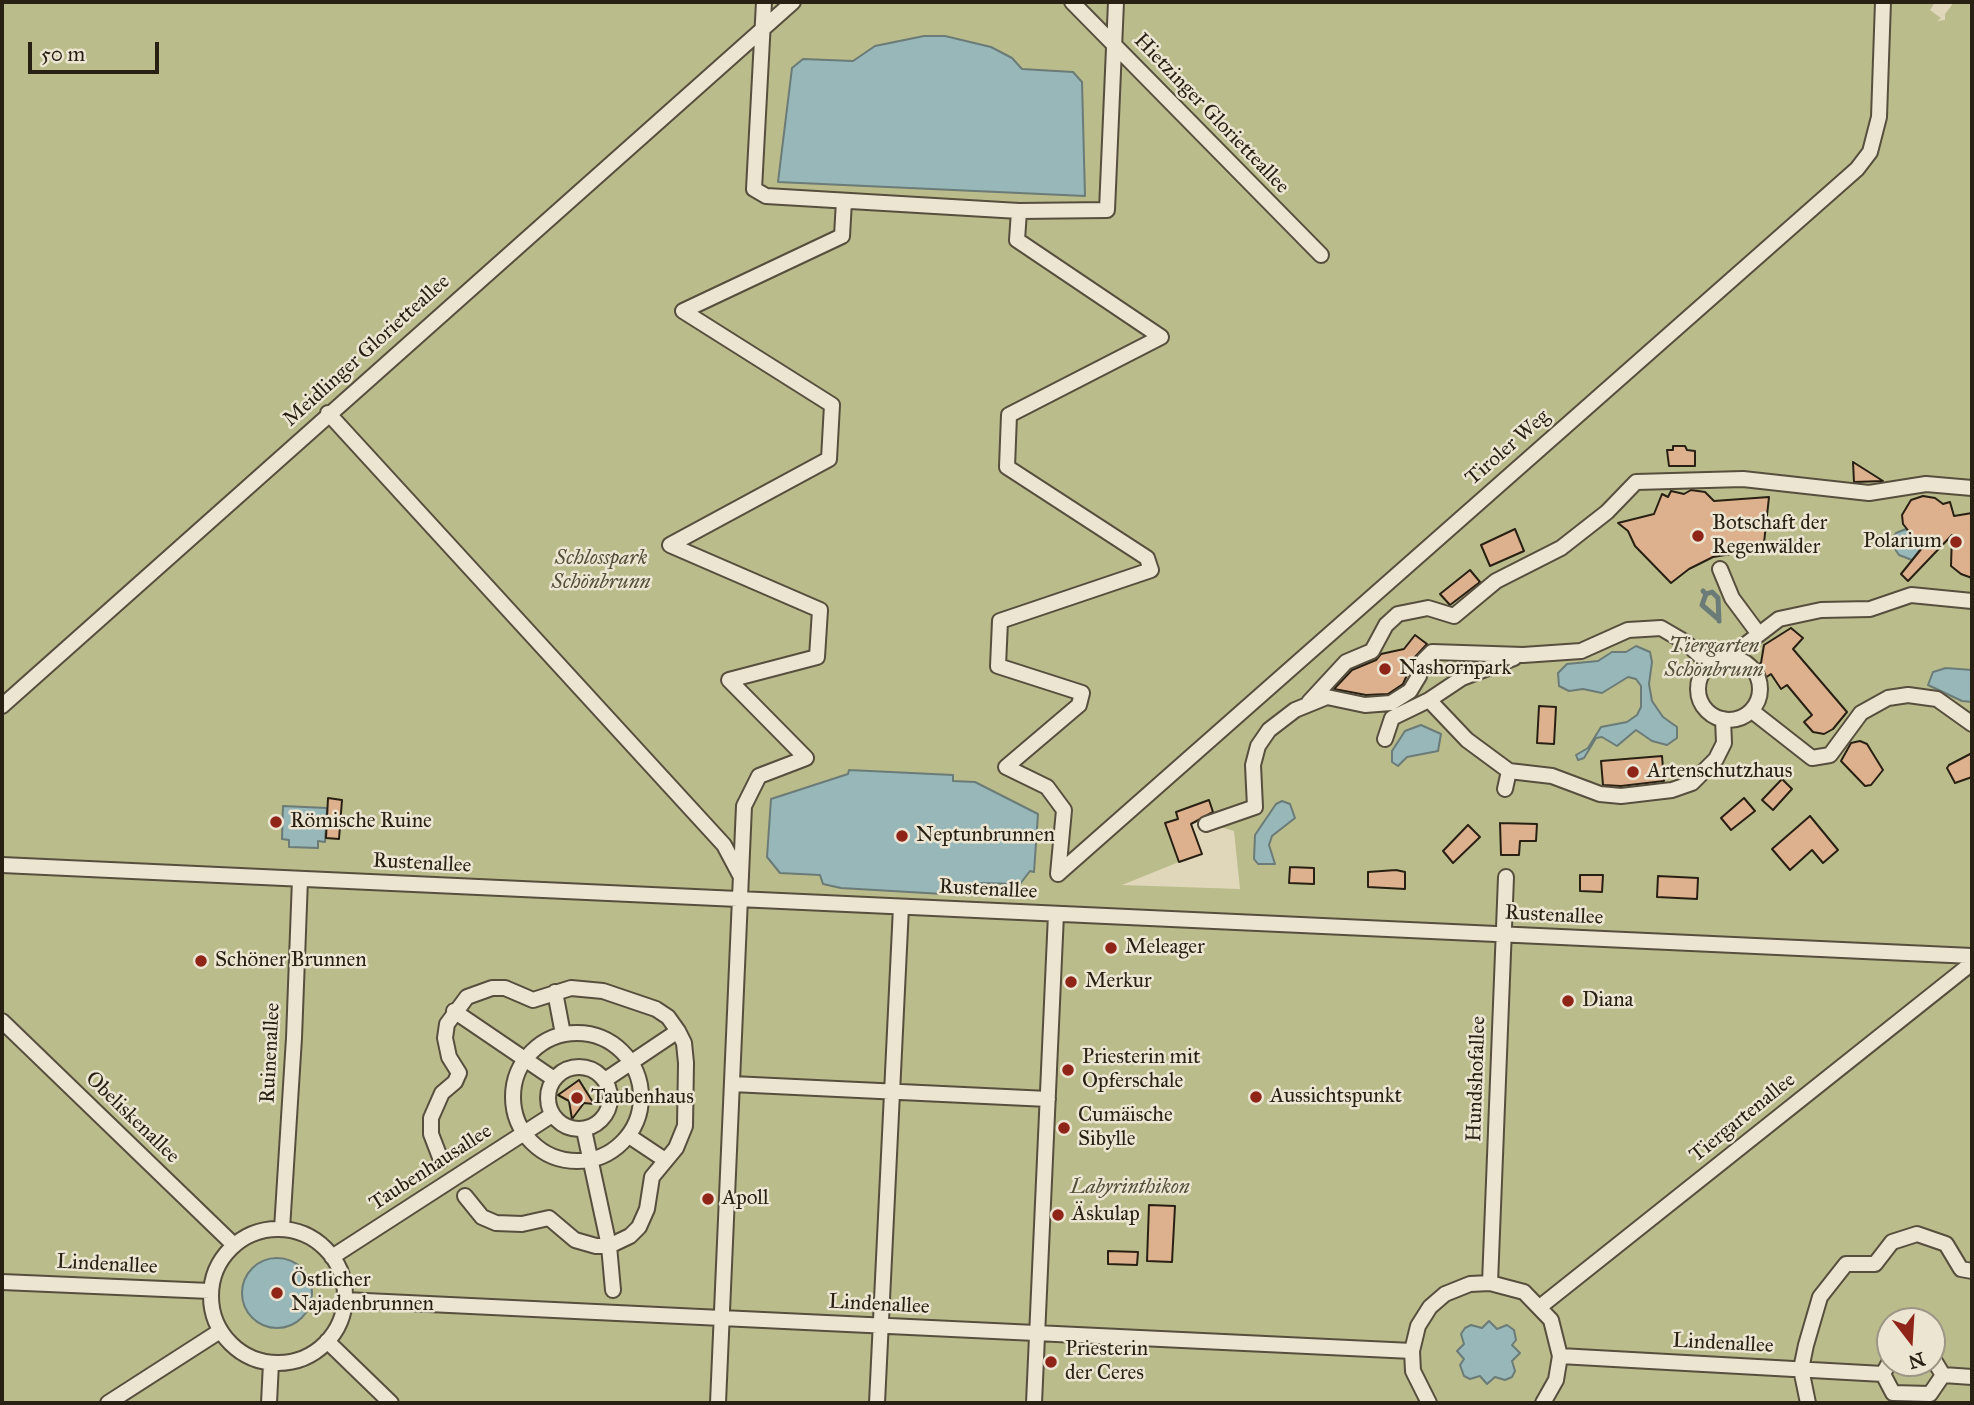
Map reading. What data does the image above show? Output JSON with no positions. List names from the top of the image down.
{
  "streets": {
    "street": [
      "Hietzinger Glorietteallee",
      "Meidlinger Glorietteallee",
      "Tiroler Weg",
      "Rustenallee",
      "Ruinenallee",
      "Hundshofallee",
      "Obeliskenallee",
      "Tiergartenallee",
      "Taubenhausallee",
      "Lindenallee"
    ]
  },
  "crossings": [
    ["Rustenallee", "Ruinenallee"],
    ["Rustenallee", "Hundshofallee"],
    ["Ruinenallee", "Obeliskenallee"],
    ["Ruinenallee", "Taubenhausallee"],
    ["Ruinenallee", "Lindenallee"],
    ["Obeliskenallee", "Taubenhausallee"],
    ["Obeliskenallee", "Lindenallee"],
    ["Taubenhausallee", "Lindenallee"]
  ],
  "parks": ["Schlosspark Schönbrunn", "Tiergarten Schönbrunn", "Labyrinthikon"],
  "places": [
    "Botschaft der Regenwälder",
    "Polarium",
    "Nashornpark",
    "Artenschutzhaus",
    "Römische Ruine",
    "Neptunbrunnen",
    "Meleager",
    "Schöner Brunnen",
    "Merkur",
    "Diana",
    "Priesterin mit Opferschale",
    "Aussichtspunkt",
    "Taubenhaus",
    "Cumäische Sibylle",
    "Apoll",
    "Äskulap",
    "Östlicher Najadenbrunnen",
    "Priesterin der Ceres"
  ],
  "scale_bar": "50 m",
  "north": "bottom"
}
